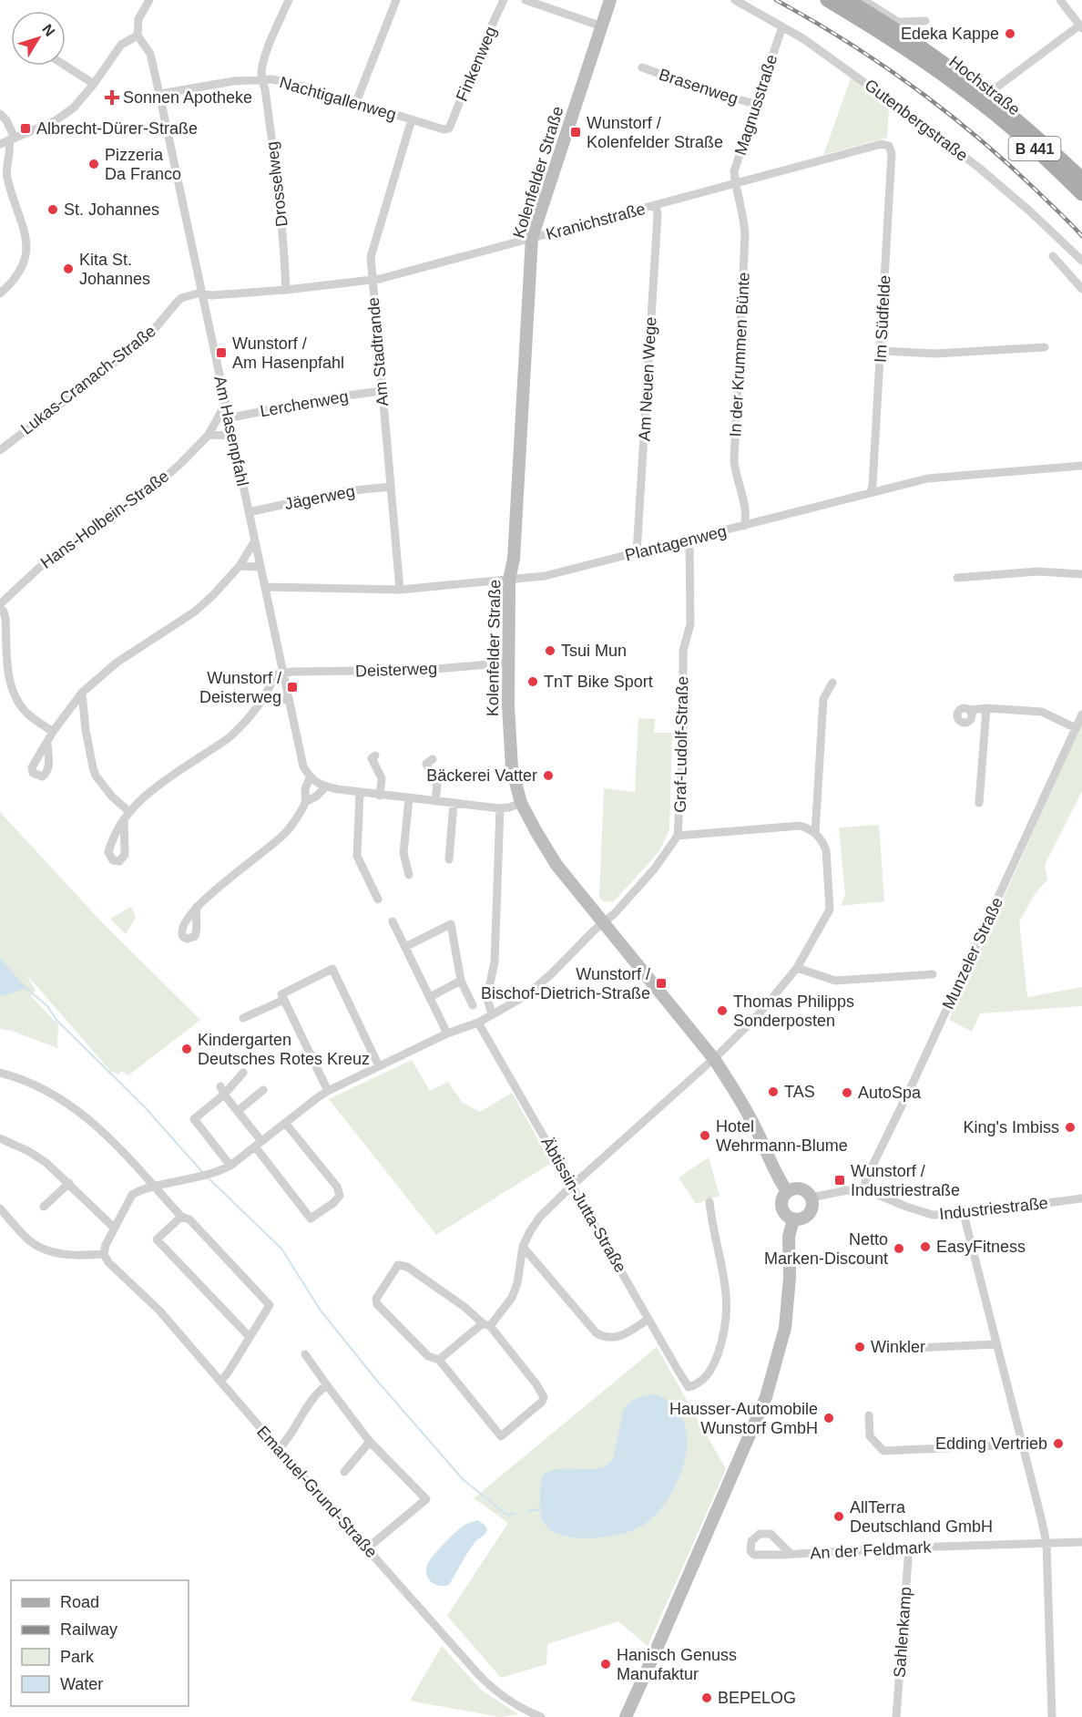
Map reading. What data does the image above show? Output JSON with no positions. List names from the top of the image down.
{
  "streets": {
    "main road": ["Hochstraße", "B 441", "Kolenfelder Straße"],
    "street": [
      "Finkenweg",
      "Brasenweg",
      "Nachtigallenweg",
      "Magnusstraße",
      "Gutenbergstraße",
      "Drosselweg",
      "Kranichstraße",
      "Im Südfelde",
      "Am Stadtrande",
      "In der Krummen Bünte",
      "Am Neuen Wege",
      "Lukas-Cranach-Straße",
      "Lerchenweg",
      "Am Hasenpfahl",
      "Jägerweg",
      "Hans-Holbein-Straße",
      "Plantagenweg",
      "Deisterweg",
      "Graf-Ludolf-Straße",
      "Munzeler Straße",
      "Äbtissin-Jutta-Straße",
      "Industriestraße",
      "Emanuel-Grund-Straße",
      "An der Feldmark",
      "Sahlenkamp"
    ]
  },
  "crossings": [
    ["Finkenweg", "Nachtigallenweg"],
    ["Brasenweg", "Magnusstraße"],
    ["Nachtigallenweg", "Drosselweg"],
    ["Nachtigallenweg", "Am Stadtrande"],
    ["Nachtigallenweg", "Am Hasenpfahl"],
    ["Magnusstraße", "Gutenbergstraße"],
    ["Magnusstraße", "Kranichstraße"],
    ["Magnusstraße", "In der Krummen Bünte"],
    ["Kolenfelder Straße", "Kranichstraße"],
    ["Kolenfelder Straße", "Plantagenweg"],
    ["Kolenfelder Straße", "Deisterweg"],
    ["Kolenfelder Straße", "Graf-Ludolf-Straße"],
    ["Kolenfelder Straße", "Industriestraße"],
    ["Drosselweg", "Kranichstraße"],
    ["Kranichstraße", "Im Südfelde"],
    ["Kranichstraße", "Am Stadtrande"],
    ["Kranichstraße", "In der Krummen Bünte"],
    ["Kranichstraße", "Am Neuen Wege"],
    ["Kranichstraße", "Lukas-Cranach-Straße"],
    ["Kranichstraße", "Am Hasenpfahl"],
    ["Im Südfelde", "Plantagenweg"],
    ["Am Stadtrande", "Lerchenweg"],
    ["Am Stadtrande", "Jägerweg"],
    ["Am Stadtrande", "Plantagenweg"],
    ["In der Krummen Bünte", "Plantagenweg"],
    ["Am Neuen Wege", "Plantagenweg"],
    ["Lukas-Cranach-Straße", "Am Hasenpfahl"],
    ["Lerchenweg", "Am Hasenpfahl"],
    ["Am Hasenpfahl", "Jägerweg"],
    ["Am Hasenpfahl", "Hans-Holbein-Straße"],
    ["Am Hasenpfahl", "Plantagenweg"],
    ["Am Hasenpfahl", "Deisterweg"],
    ["Plantagenweg", "Graf-Ludolf-Straße"],
    ["Graf-Ludolf-Straße", "Äbtissin-Jutta-Straße"],
    ["Graf-Ludolf-Straße", "Emanuel-Grund-Straße"],
    ["Munzeler Straße", "Industriestraße"],
    ["An der Feldmark", "Sahlenkamp"]
  ],
  "places": {
    "other": [
      "Edeka Kappe",
      "Pizzeria Da Franco",
      "St. Johannes",
      "Kita St. Johannes",
      "Tsui Mun",
      "TnT Bike Sport",
      "Bäckerei Vatter",
      "Thomas Philipps Sonderposten",
      "Kindergarten Deutsches Rotes Kreuz",
      "TAS",
      "AutoSpa",
      "King's Imbiss",
      "Hotel Wehrmann-Blume",
      "EasyFitness",
      "Netto Marken-Discount",
      "Winkler",
      "Hausser-Automobile Wunstorf GmbH",
      "Edding Vertrieb",
      "AllTerra Deutschland GmbH",
      "Hanisch Genuss Manufaktur",
      "BEPELOG"
    ],
    "health": ["Sonnen Apotheke"],
    "transit": [
      "Albrecht-Dürer-Straße",
      "Wunstorf / Kolenfelder Straße",
      "Wunstorf / Am Hasenpfahl",
      "Wunstorf / Deisterweg",
      "Wunstorf / Bischof-Dietrich-Straße",
      "Wunstorf / Industriestraße"
    ]
  },
  "legend": [
    "Road",
    "Railway",
    "Park",
    "Water"
  ],
  "north": "top right"
}
